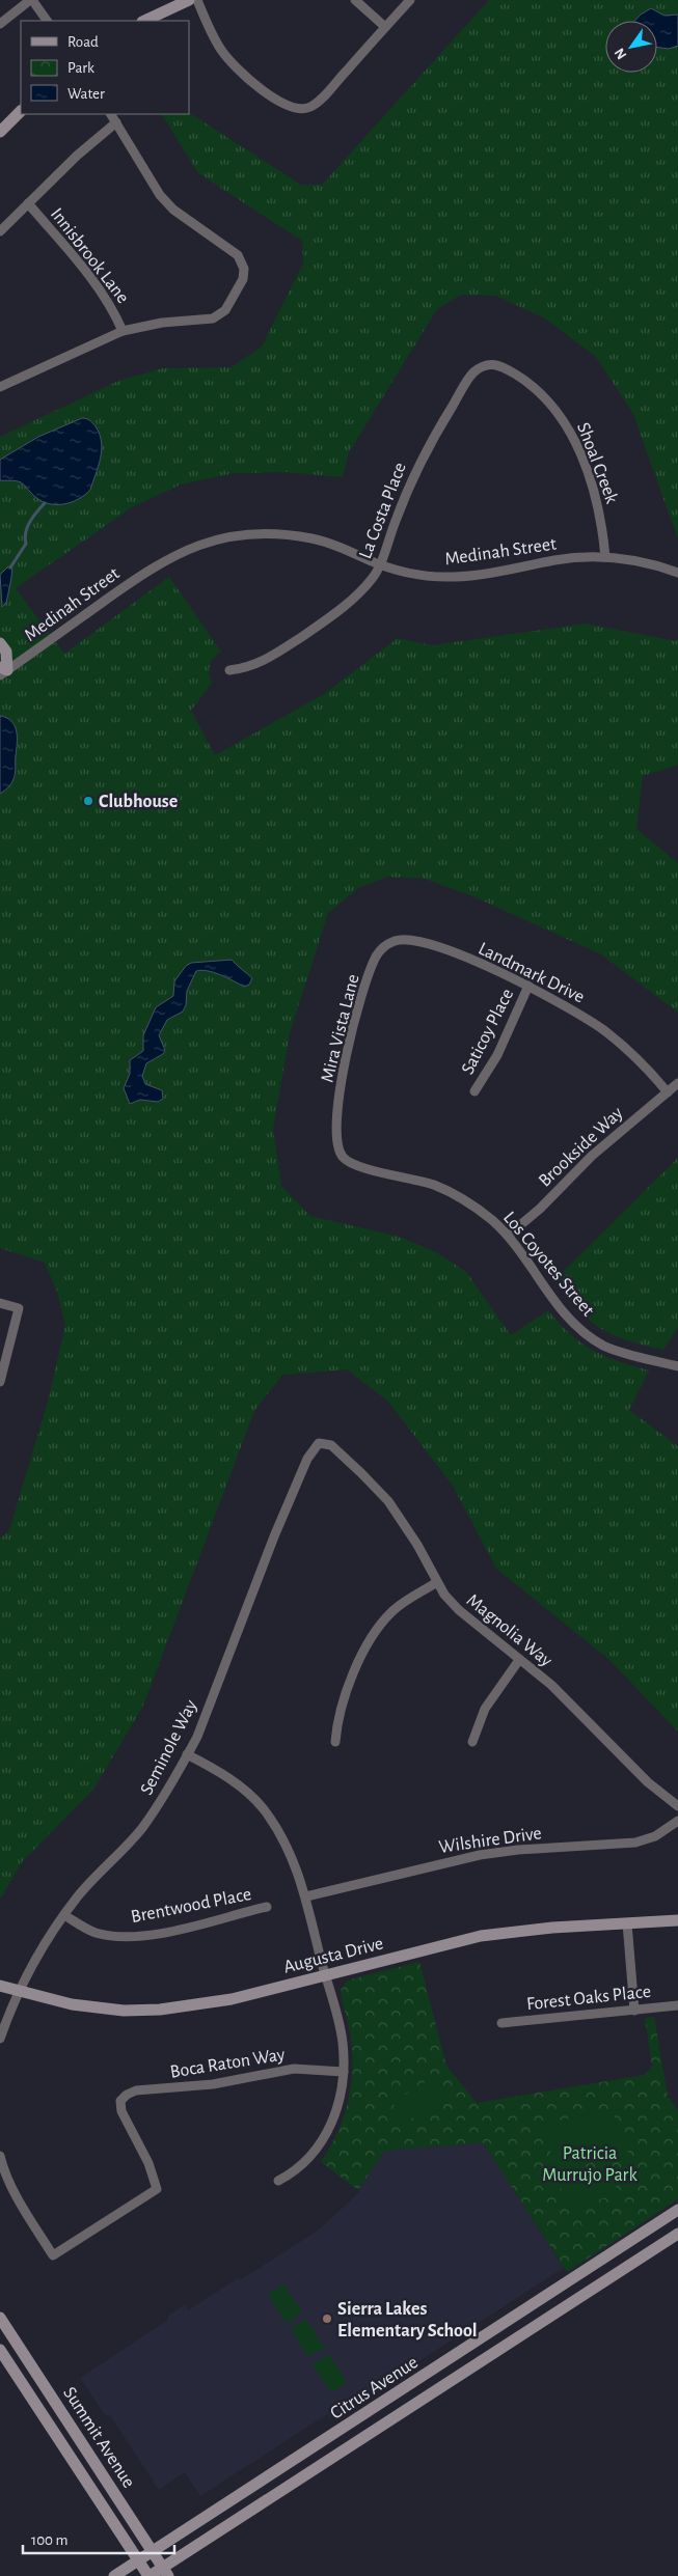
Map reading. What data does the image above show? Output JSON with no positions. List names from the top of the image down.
{
  "streets": {
    "main road": ["Augusta Drive", "Citrus Avenue", "Summit Avenue"],
    "street": [
      "Innisbrook Lane",
      "Shoal Creek",
      "La Costa Place",
      "Medinah Street",
      "Landmark Drive",
      "Mira Vista Lane",
      "Saticoy Place",
      "Brookside Way",
      "Los Coyotes Street",
      "Magnolia Way",
      "Seminole Way",
      "Wilshire Drive",
      "Brentwood Place",
      "Forest Oaks Place",
      "Boca Raton Way"
    ]
  },
  "crossings": [
    ["Shoal Creek", "La Costa Place"],
    ["Shoal Creek", "Medinah Street"],
    ["La Costa Place", "Medinah Street"],
    ["Landmark Drive", "Mira Vista Lane"],
    ["Landmark Drive", "Saticoy Place"],
    ["Landmark Drive", "Brookside Way"],
    ["Mira Vista Lane", "Los Coyotes Street"],
    ["Brookside Way", "Los Coyotes Street"],
    ["Magnolia Way", "Seminole Way"],
    ["Seminole Way", "Brentwood Place"],
    ["Seminole Way", "Augusta Drive"],
    ["Citrus Avenue", "Summit Avenue"]
  ],
  "parks": ["Patricia Murrujo Park"],
  "places": ["Clubhouse", "Sierra Lakes Elementary School"],
  "legend": ["Road", "Park", "Water"],
  "scale_bar": "100 m",
  "north": "bottom left"
}
